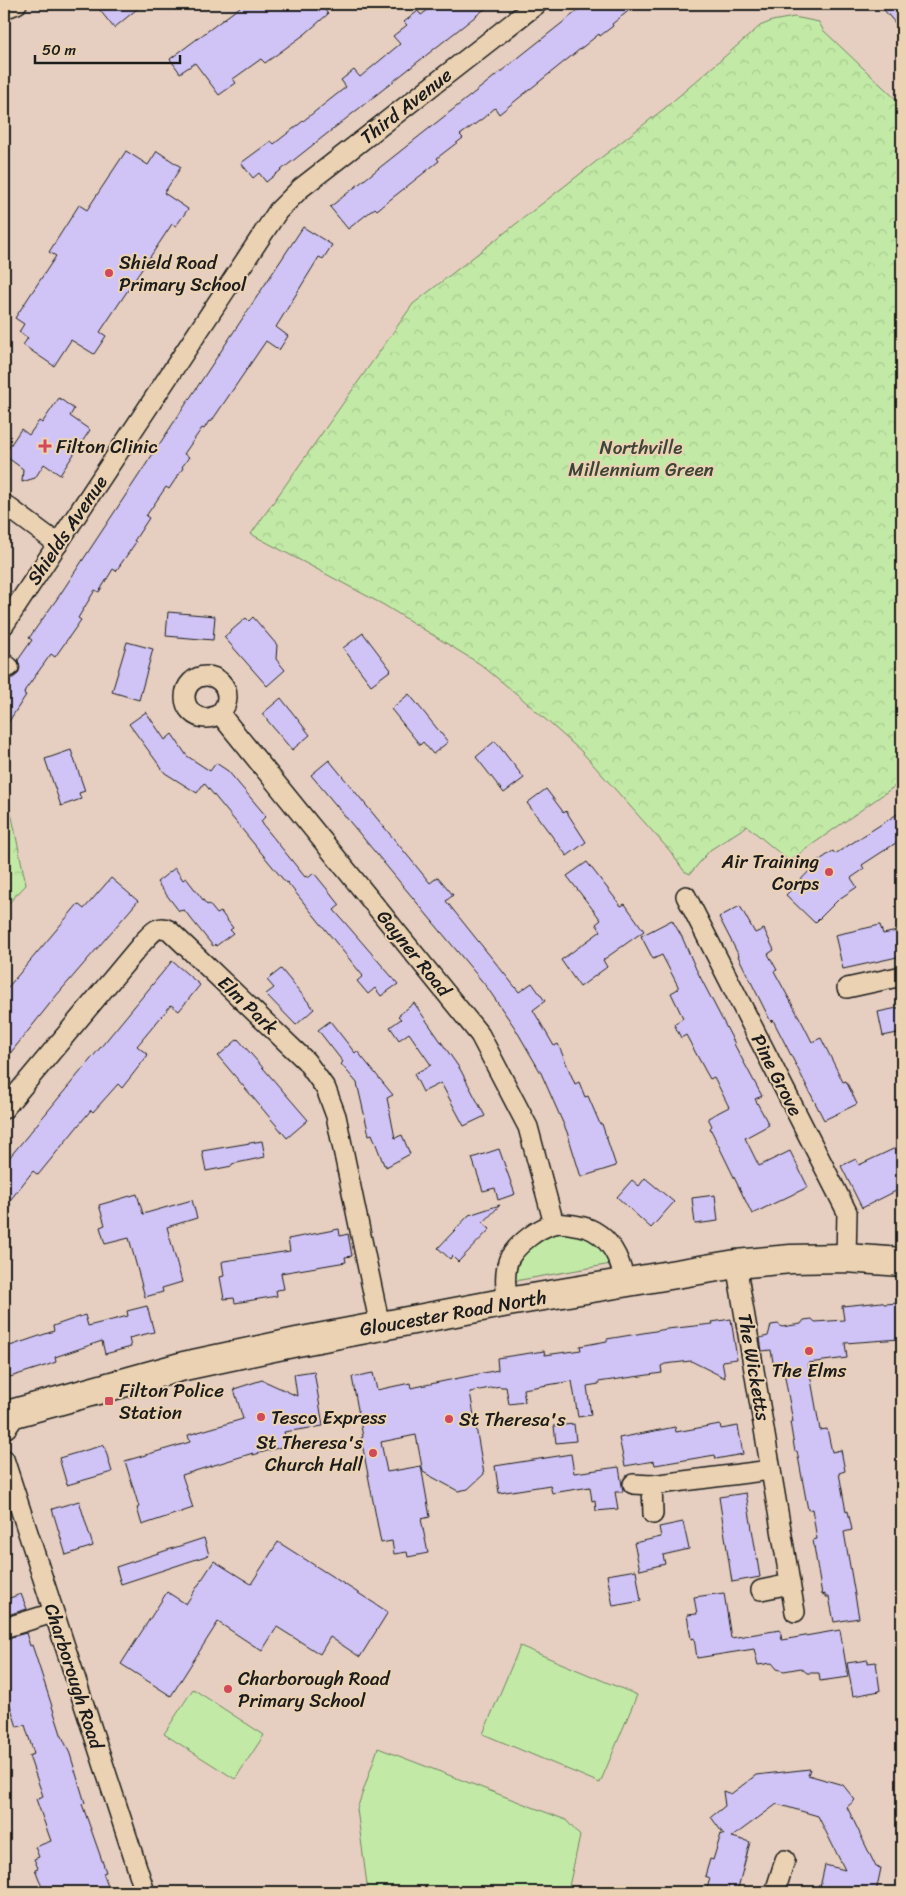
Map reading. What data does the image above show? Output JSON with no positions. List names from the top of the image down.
{
  "streets": {
    "main road": ["Gloucester Road North"],
    "street": [
      "Third Avenue",
      "Shields Avenue",
      "Gayner Road",
      "Elm Park",
      "Pine Grove",
      "The Wicketts",
      "Charborough Road"
    ]
  },
  "crossings": [
    ["Third Avenue", "Shields Avenue"],
    ["Elm Park", "Gloucester Road North"],
    ["Pine Grove", "Gloucester Road North"],
    ["Gloucester Road North", "The Wicketts"]
  ],
  "parks": ["Northville Millennium Green"],
  "places": {
    "other": [
      "Shield Road Primary School",
      "Air Training Corps",
      "The Elms",
      "Tesco Express",
      "St Theresa's",
      "St Theresa's Church Hall",
      "Charborough Road Primary School"
    ],
    "health": ["Filton Clinic"],
    "transit": ["Filton Police Station"]
  },
  "scale_bar": "50 m"
}
